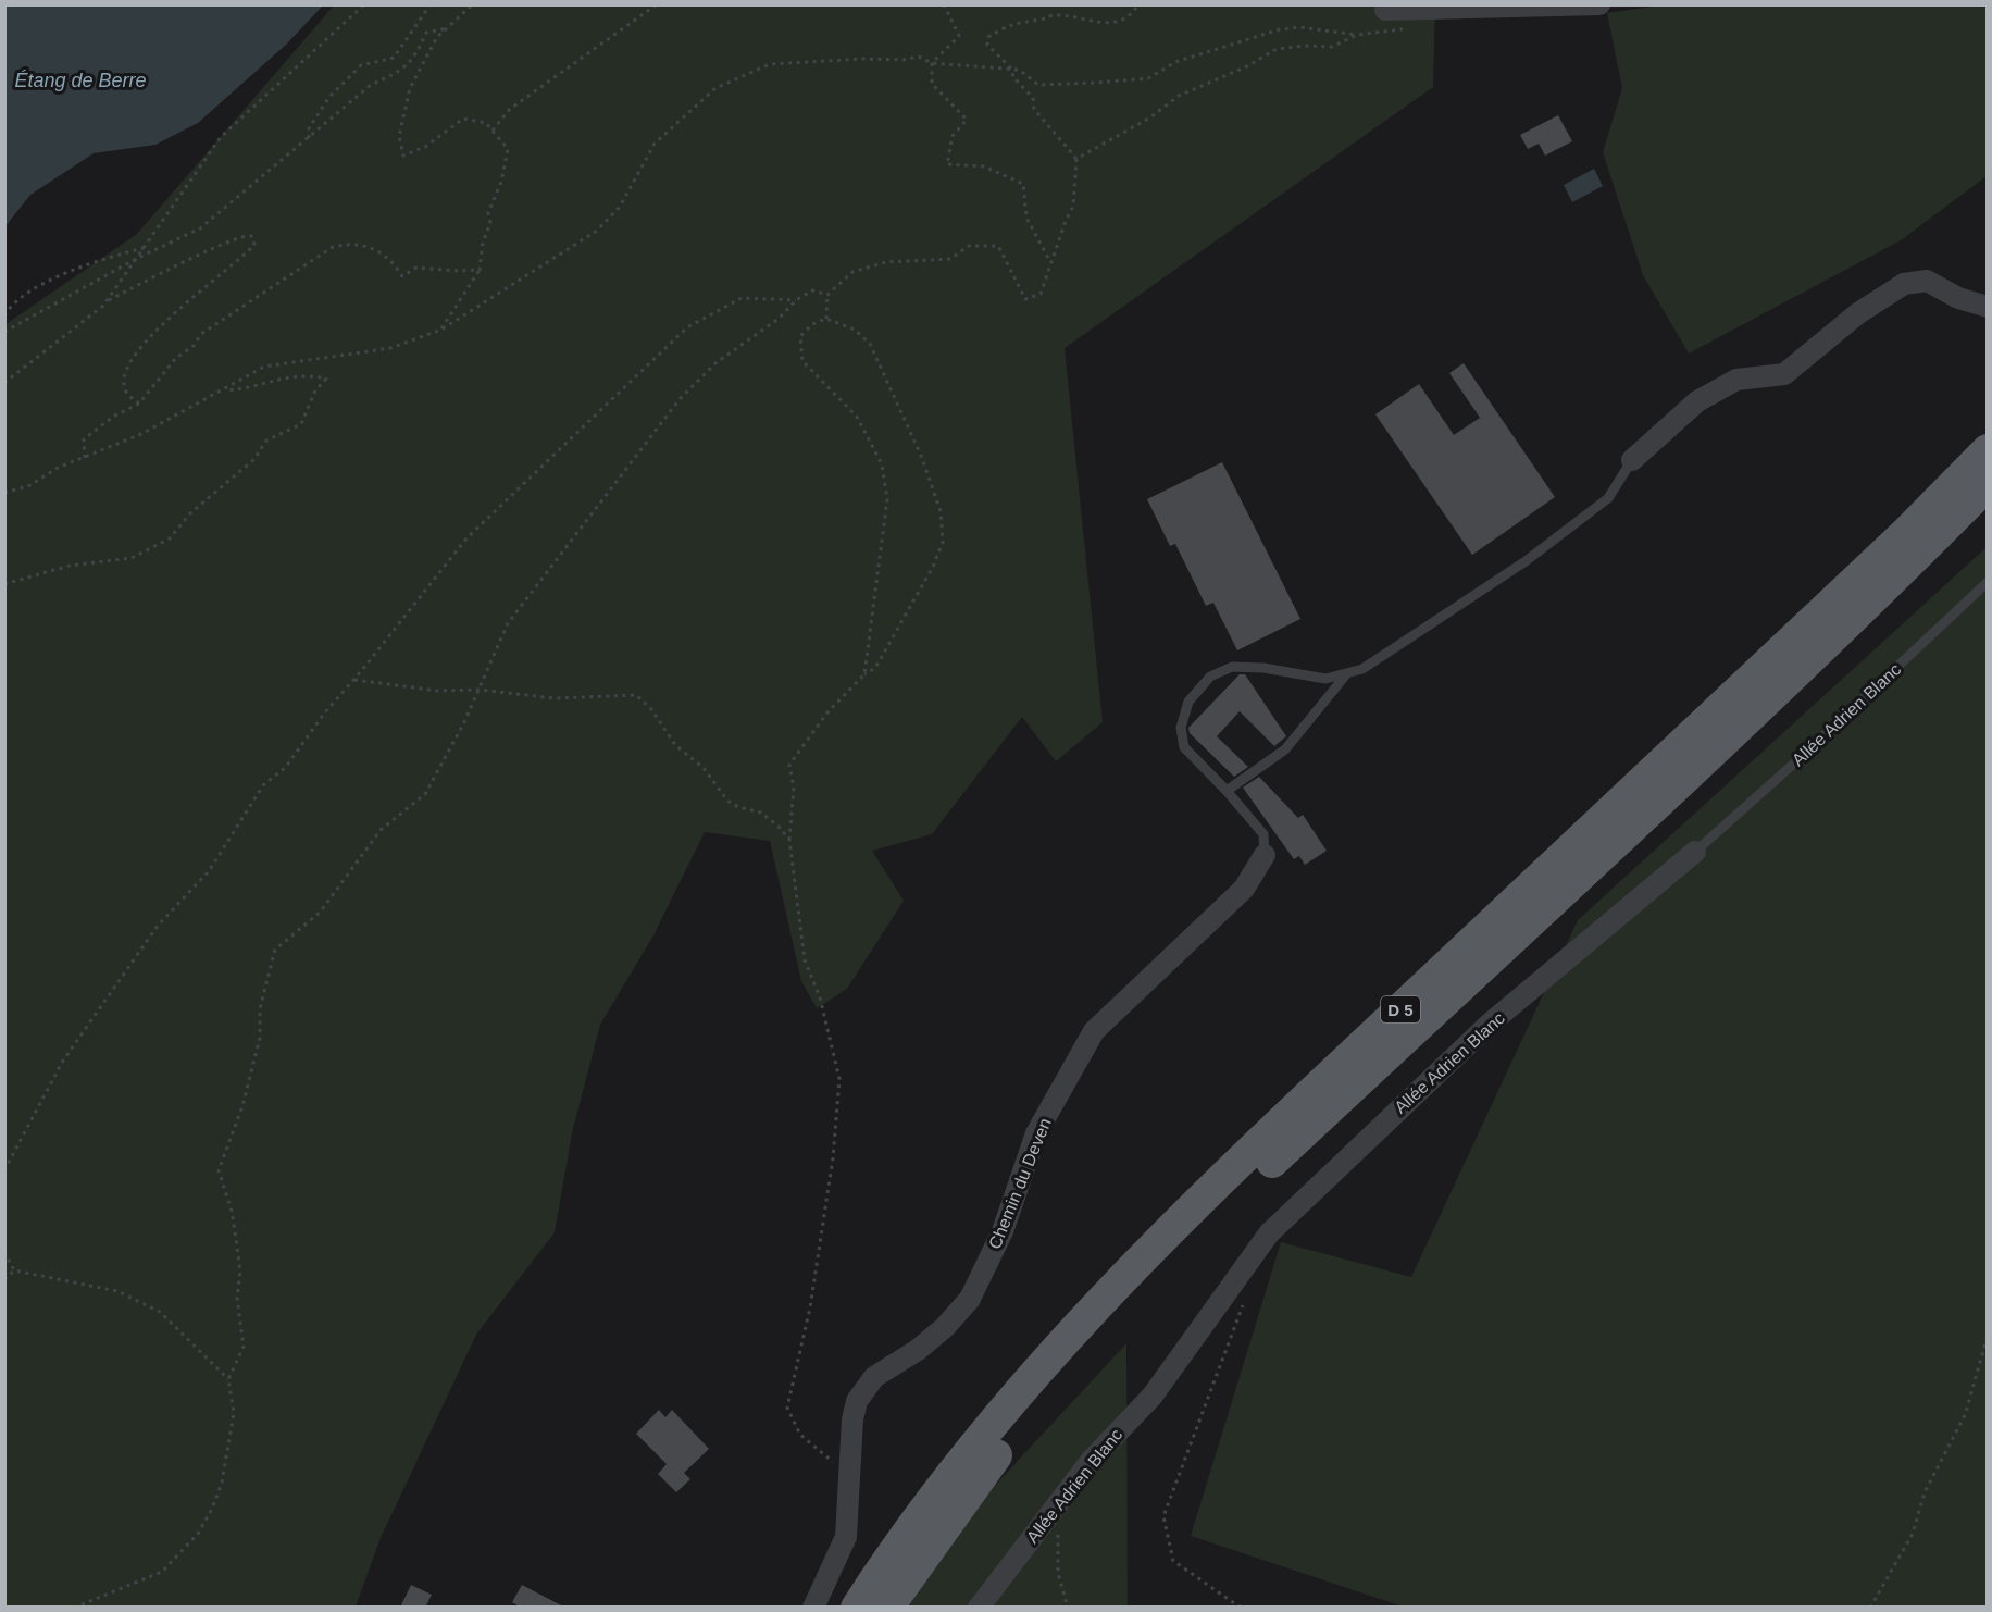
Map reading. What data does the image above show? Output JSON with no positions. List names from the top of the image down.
{
  "streets": {
    "main road": ["D 5"],
    "street": ["Allée Adrien Blanc", "Chemin du Deven"]
  },
  "water": ["Étang de Berre"]
}
